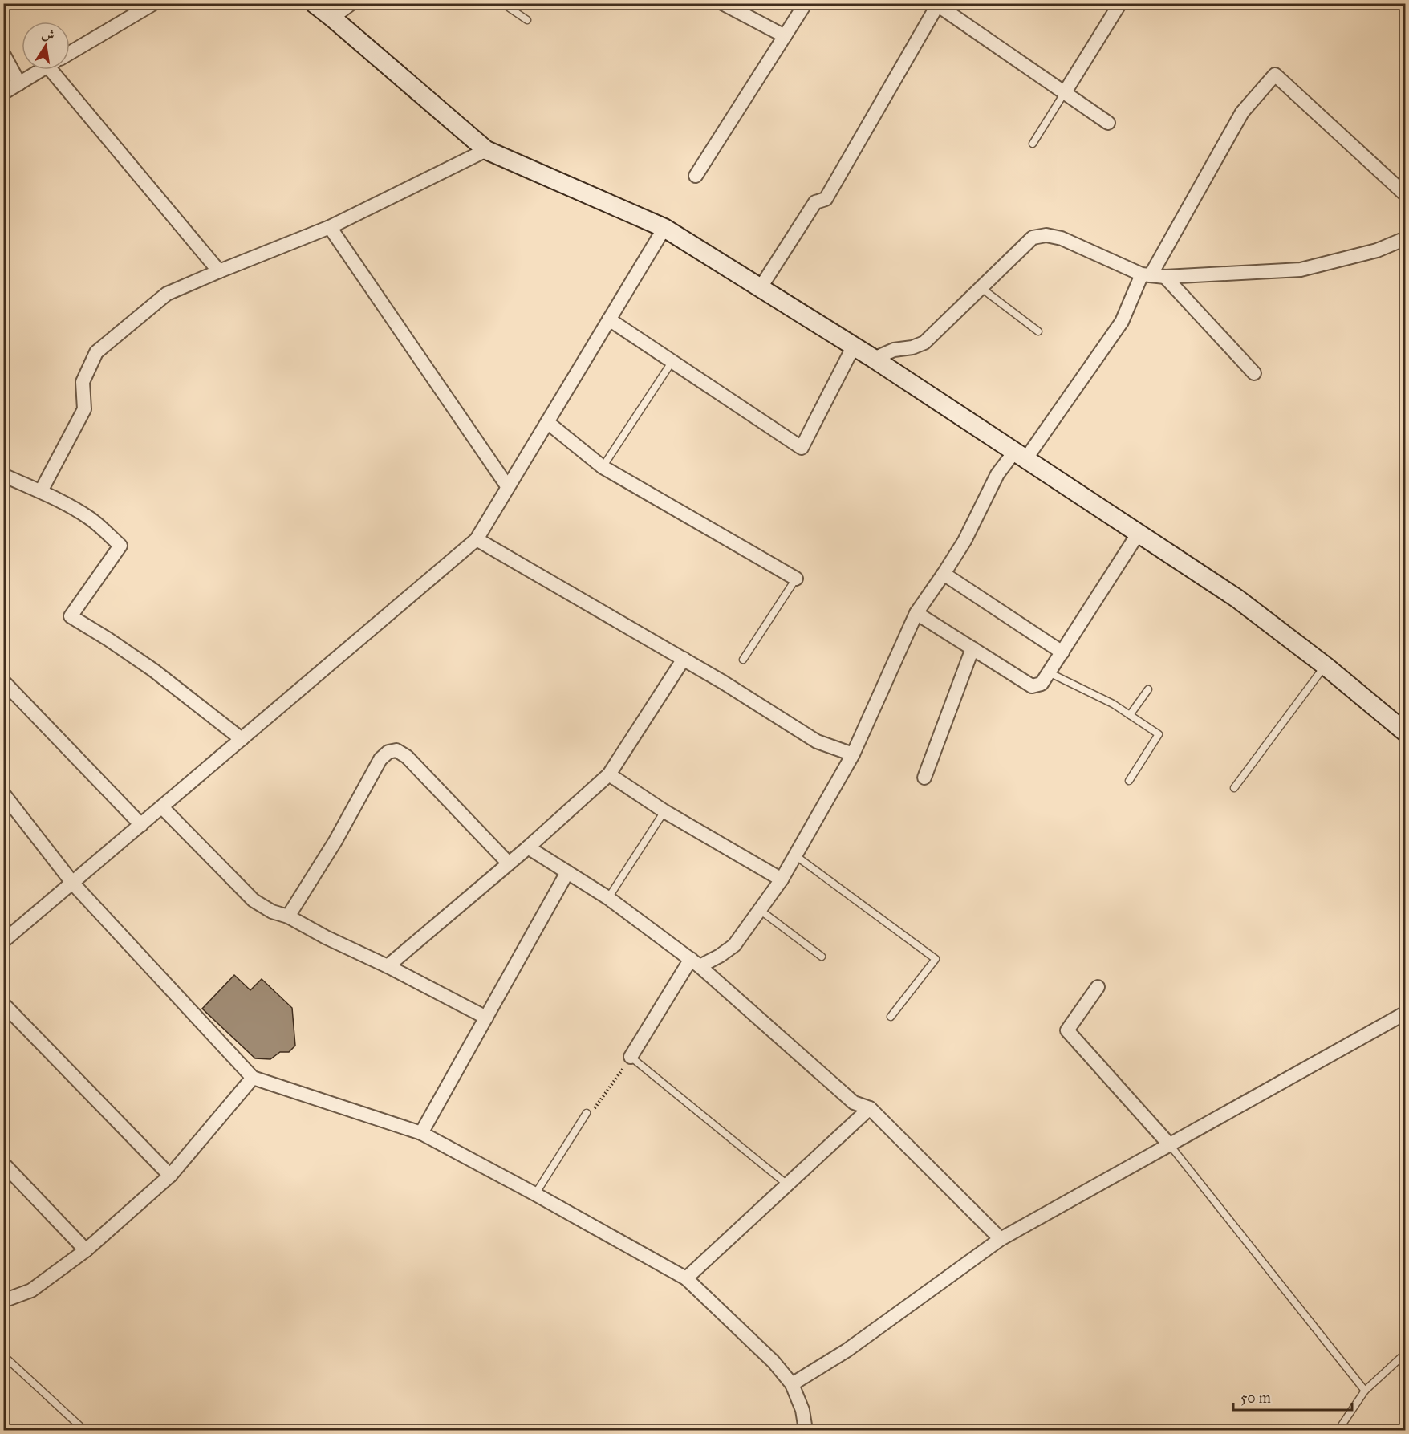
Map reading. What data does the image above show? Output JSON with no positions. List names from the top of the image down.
{
  "scale_bar": "50 m",
  "north": "top"
}
